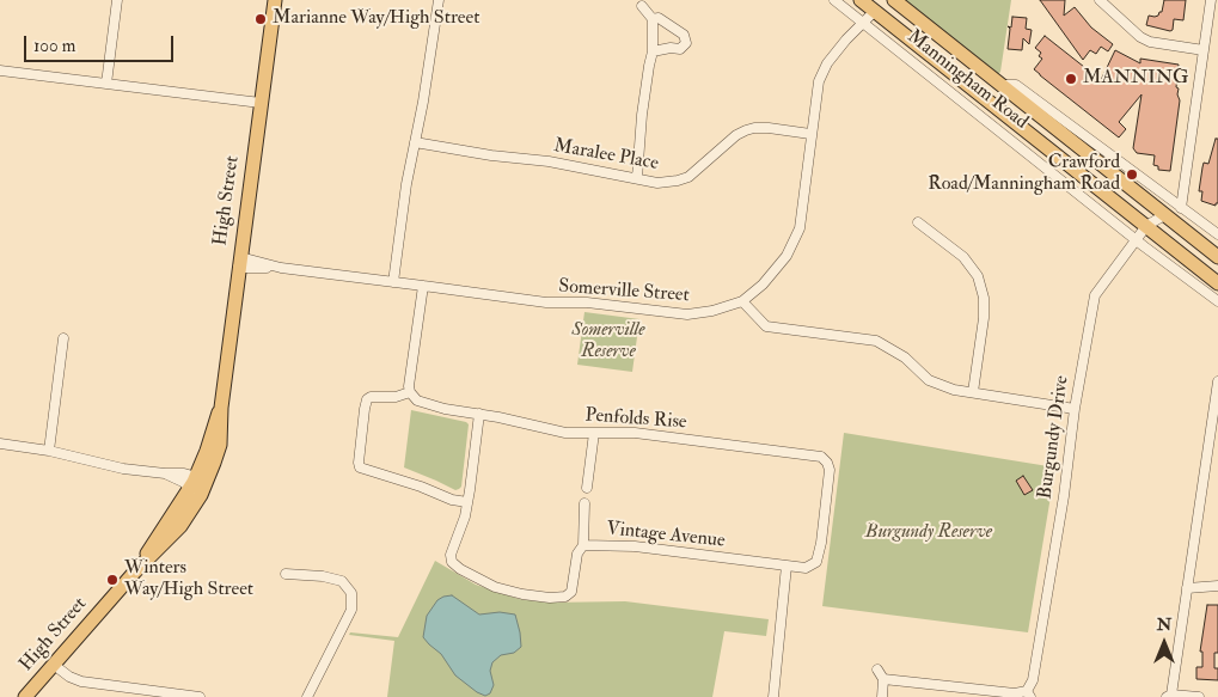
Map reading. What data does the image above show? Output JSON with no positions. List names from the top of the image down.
{
  "streets": {
    "main road": ["Manningham Road", "High Street"],
    "street": [
      "Maralee Place",
      "Somerville Street",
      "Penfolds Rise",
      "Burgundy Drive",
      "Vintage Avenue"
    ]
  },
  "crossings": [
    ["Manningham Road", "Somerville Street"],
    ["Manningham Road", "Burgundy Drive"],
    ["Maralee Place", "Somerville Street"],
    ["High Street", "Somerville Street"],
    ["Penfolds Rise", "Vintage Avenue"]
  ],
  "parks": ["Somerville Reserve", "Burgundy Reserve"],
  "places": [
    "Marianne Way/High Street",
    "MANNING",
    "Crawford Road/Manningham Road",
    "Winters Way/High Street"
  ],
  "scale_bar": "100 m",
  "north": "top"
}
